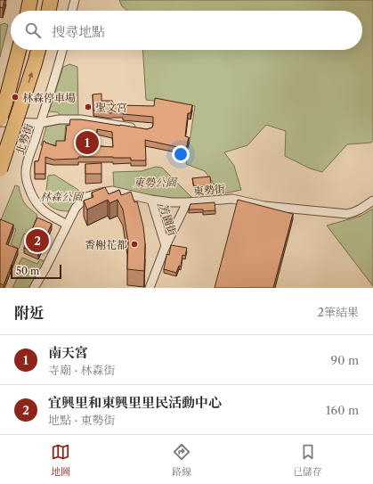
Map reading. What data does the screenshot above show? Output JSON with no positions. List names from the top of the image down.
{
  "streets": {
    "street": ["北勢街", "東勢街", "芳園街"]
  },
  "crossings": [
    ["北勢街", "東勢街"],
    ["東勢街", "芳園街"]
  ],
  "parks": ["東勢公園", "林森公園"],
  "places": ["林森停車場", "聖文宮", "香榭花都"],
  "scale_bar": "50 m",
  "page": {
    "search": "搜尋地點",
    "pins": ["1", "2"],
    "scale": "50 m",
    "heading": ["附近", "2筆結果"],
    "list": [
      {
        "mark": "1",
        "name": "南天宮",
        "note": "寺廟 · 林森街",
        "value": "90 m"
      },
      {
        "mark": "2",
        "name": "宜興里和東興里里民活動中心",
        "note": "地點 · 東勢街",
        "value": "160 m"
      }
    ],
    "nav": ["地圖", "路線", "已儲存"]
  }
}
